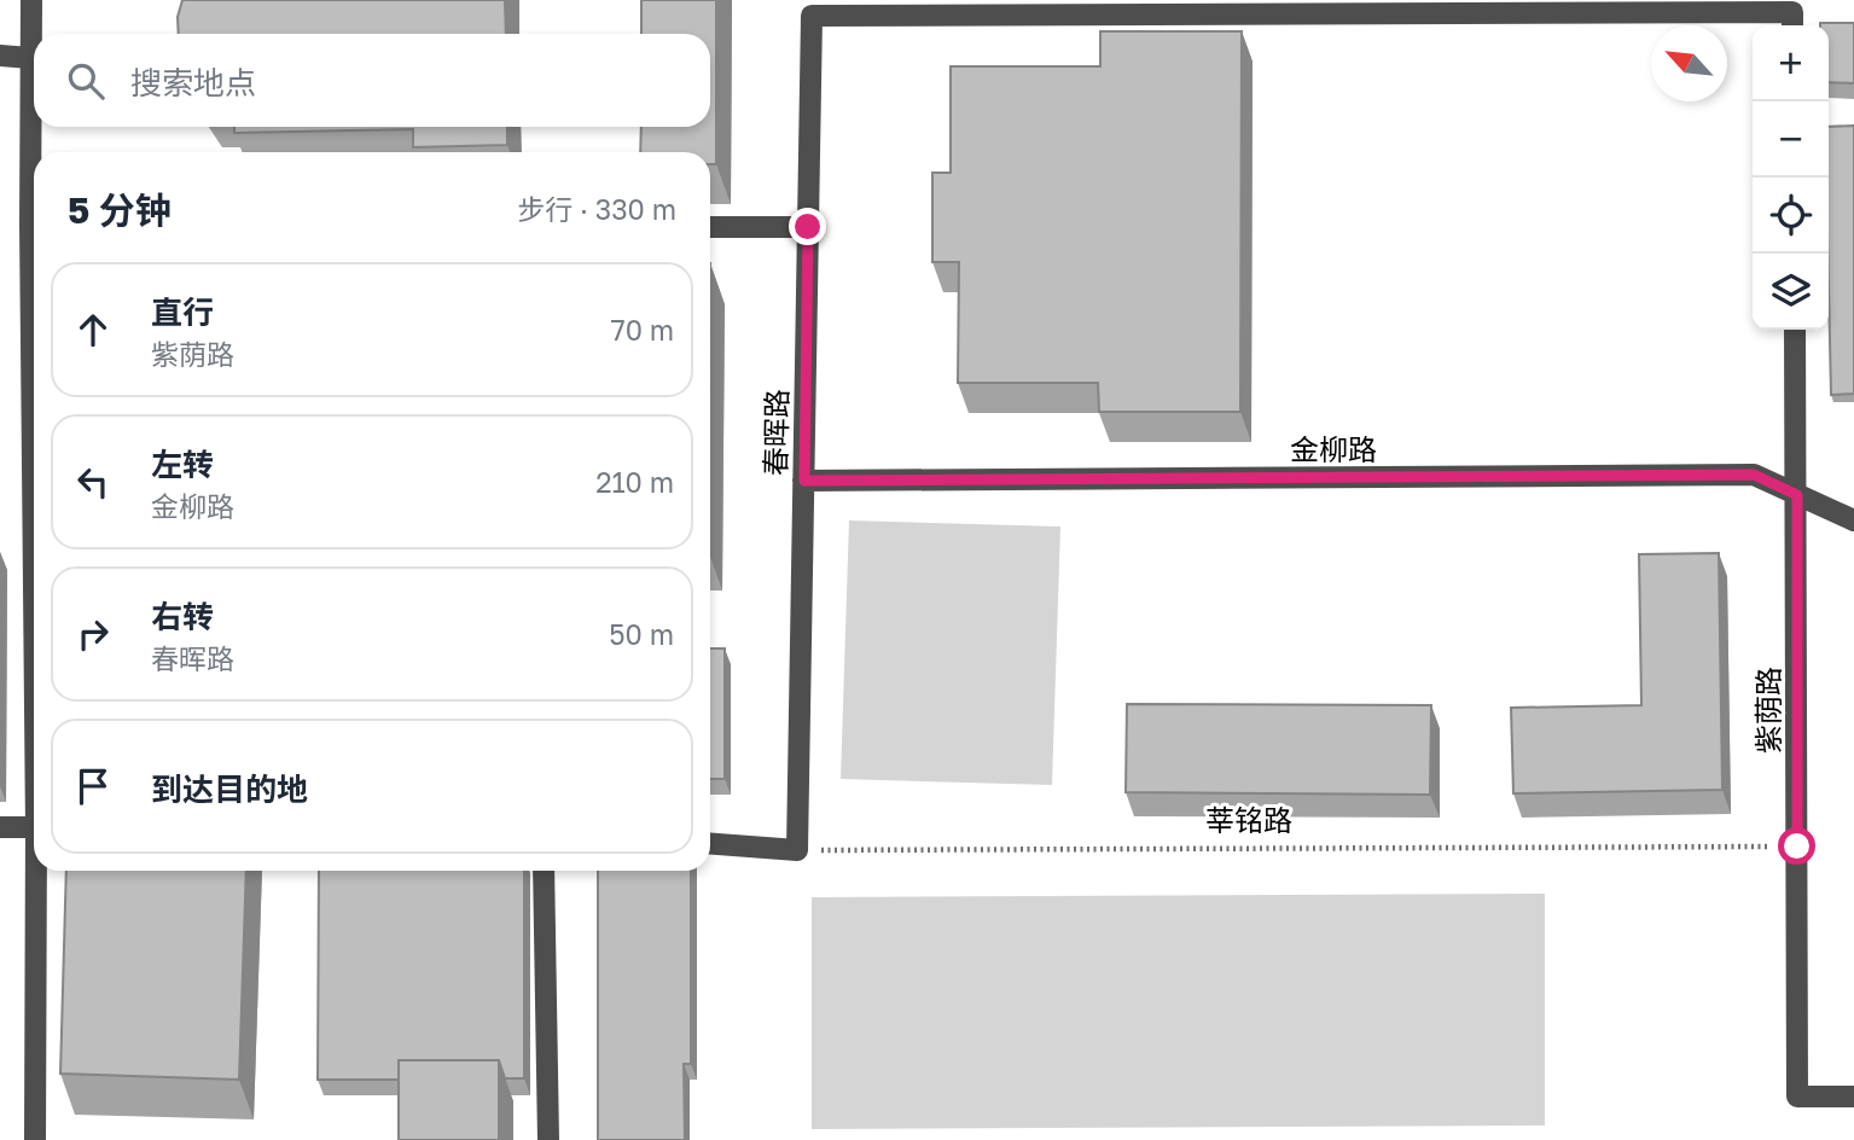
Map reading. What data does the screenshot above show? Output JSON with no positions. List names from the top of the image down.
{
  "streets": {
    "lane": ["春晖路", "金柳路", "紫荫路"],
    "path": ["莘铭路"]
  },
  "crossings": [
    ["春晖路", "金柳路"],
    ["春晖路", "莘铭路"],
    ["金柳路", "紫荫路"],
    ["紫荫路", "莘铭路"]
  ],
  "north": "top left",
  "page": {
    "map_buttons": ["+", "−"],
    "search": "搜索地点",
    "heading": ["5 分钟", "步行 · 330 m"],
    "list": [
      ["直行", "紫荫路", "70 m"],
      ["左转", "金柳路", "210 m"],
      ["右转", "春晖路", "50 m"],
      "到达目的地"
    ]
  }
}
